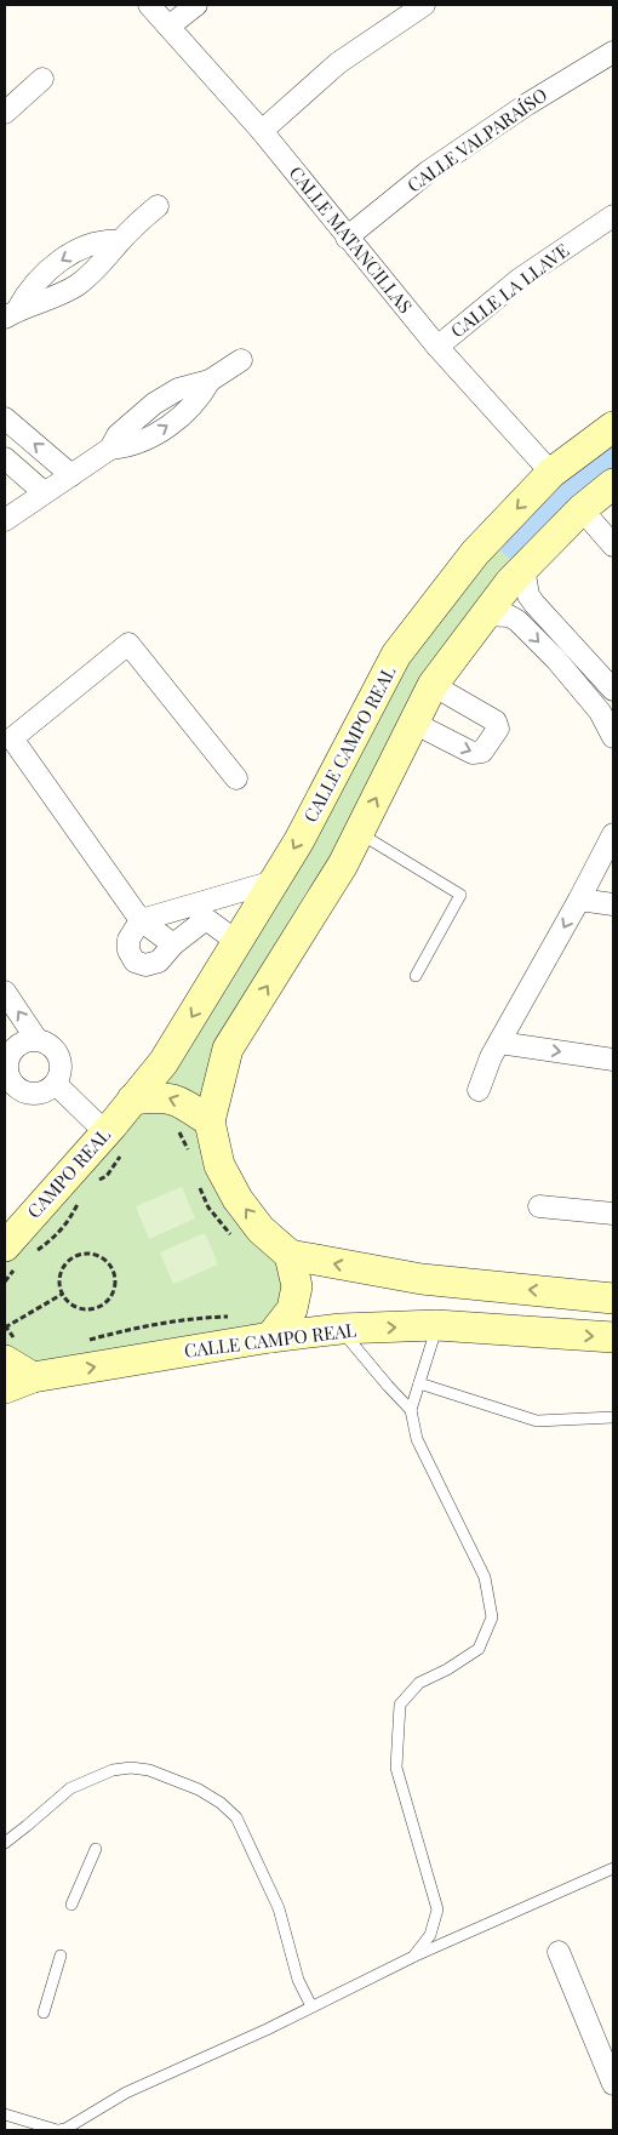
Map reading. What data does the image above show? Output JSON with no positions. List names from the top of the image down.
{
  "streets": {
    "street": [
      "CALLE VALPARAÍSO",
      "CALLE MATANCILLAS",
      "CALLE LA LLAVE",
      "CALLE CAMPO REAL",
      "CAMPO REAL"
    ]
  },
  "crossings": [
    ["CALLE VALPARAÍSO", "CALLE MATANCILLAS"],
    ["CALLE MATANCILLAS", "CALLE LA LLAVE"],
    ["CALLE MATANCILLAS", "CALLE CAMPO REAL"],
    ["CALLE CAMPO REAL", "CAMPO REAL"]
  ]
}
